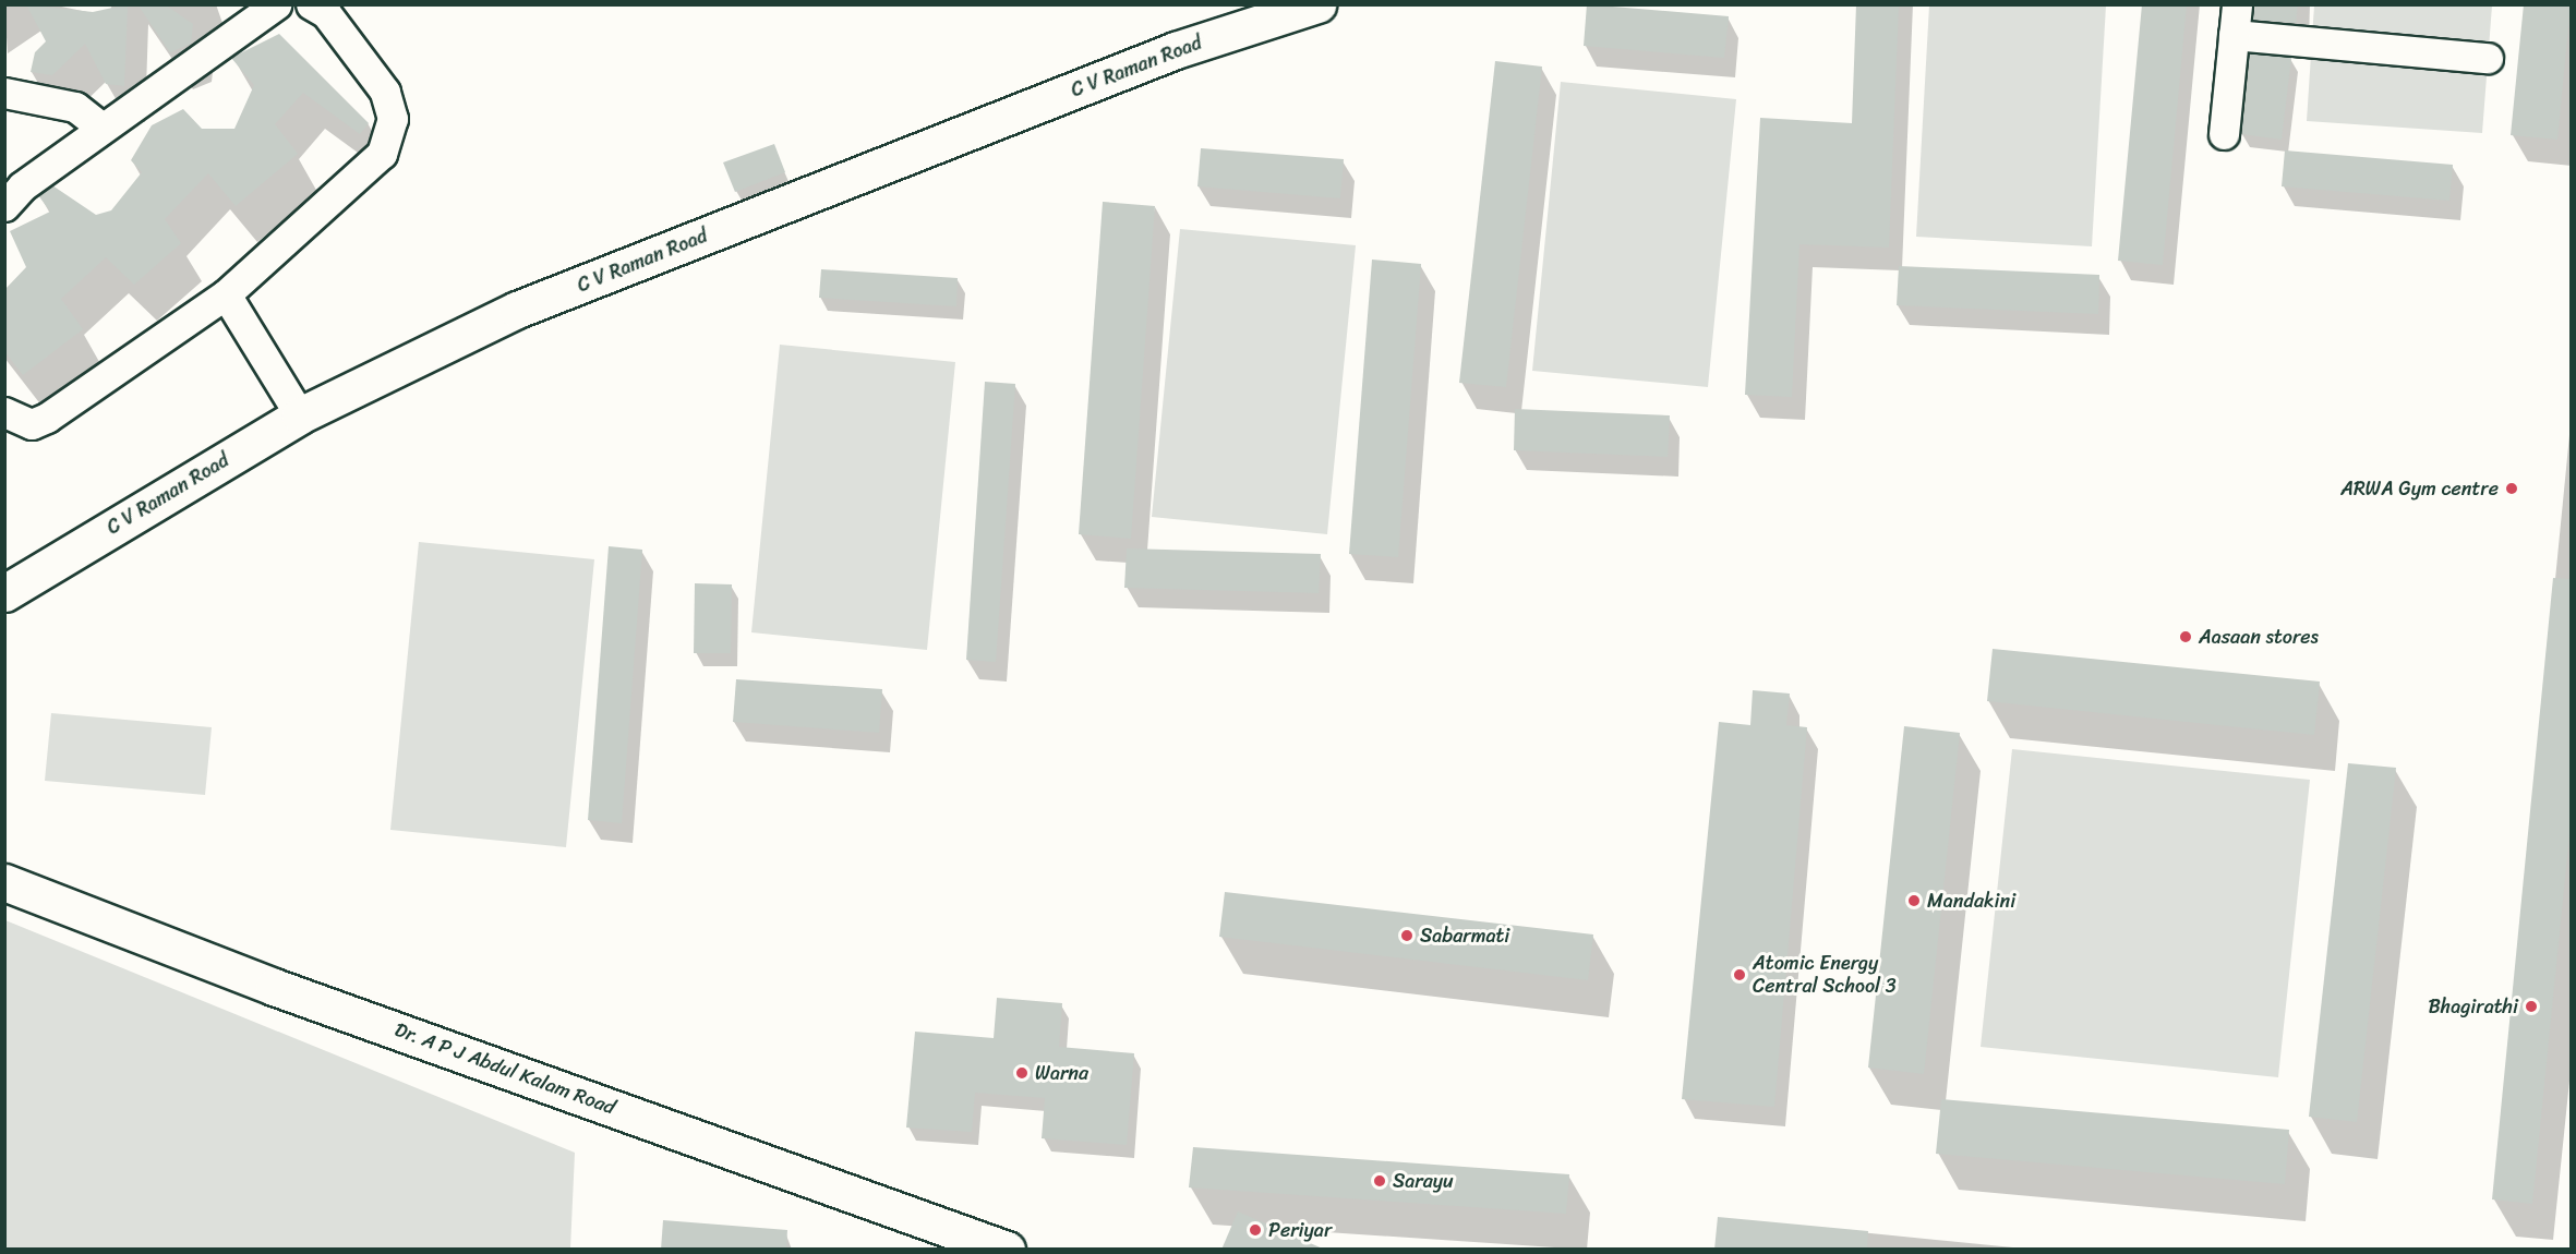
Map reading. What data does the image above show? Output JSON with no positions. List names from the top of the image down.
{
  "streets": {
    "street": ["C V Raman Road", "Dr. A P J Abdul Kalam Road"]
  },
  "places": [
    "ARWA Gym centre",
    "Aasaan stores",
    "Mandakini",
    "Sabarmati",
    "Atomic Energy Central School 3",
    "Bhagirathi",
    "Warna",
    "Sarayu",
    "Periyar"
  ]
}
